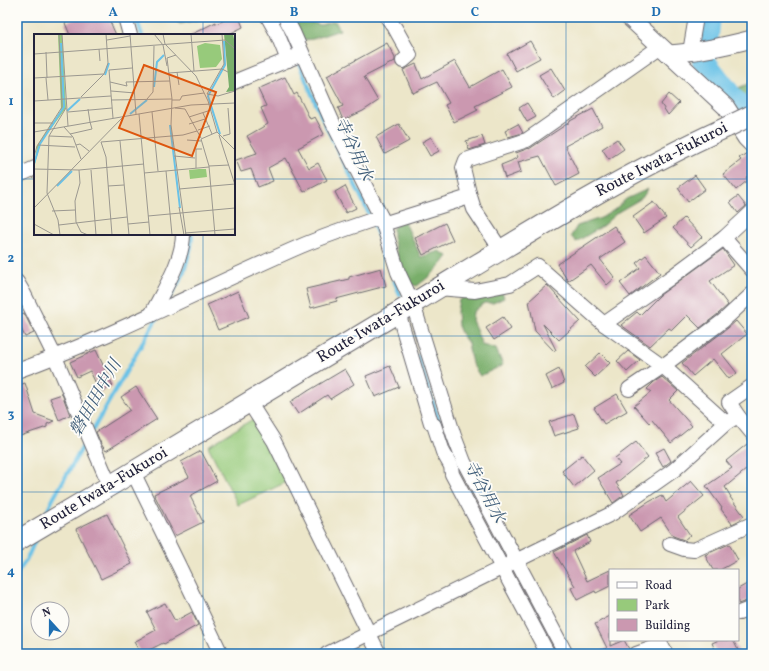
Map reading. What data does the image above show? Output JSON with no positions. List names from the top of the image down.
{
  "streets": {
    "main road": ["Route Iwata-Fukuroi"]
  },
  "water": ["寺谷用水", "磐田田中川"],
  "legend": ["Road", "Park", "Building"],
  "north": "top",
  "grid": {
    "columns": [
      "A",
      "B",
      "C",
      "D"
    ],
    "rows": [
      "1",
      "2",
      "3",
      "4"
    ]
  }
}
